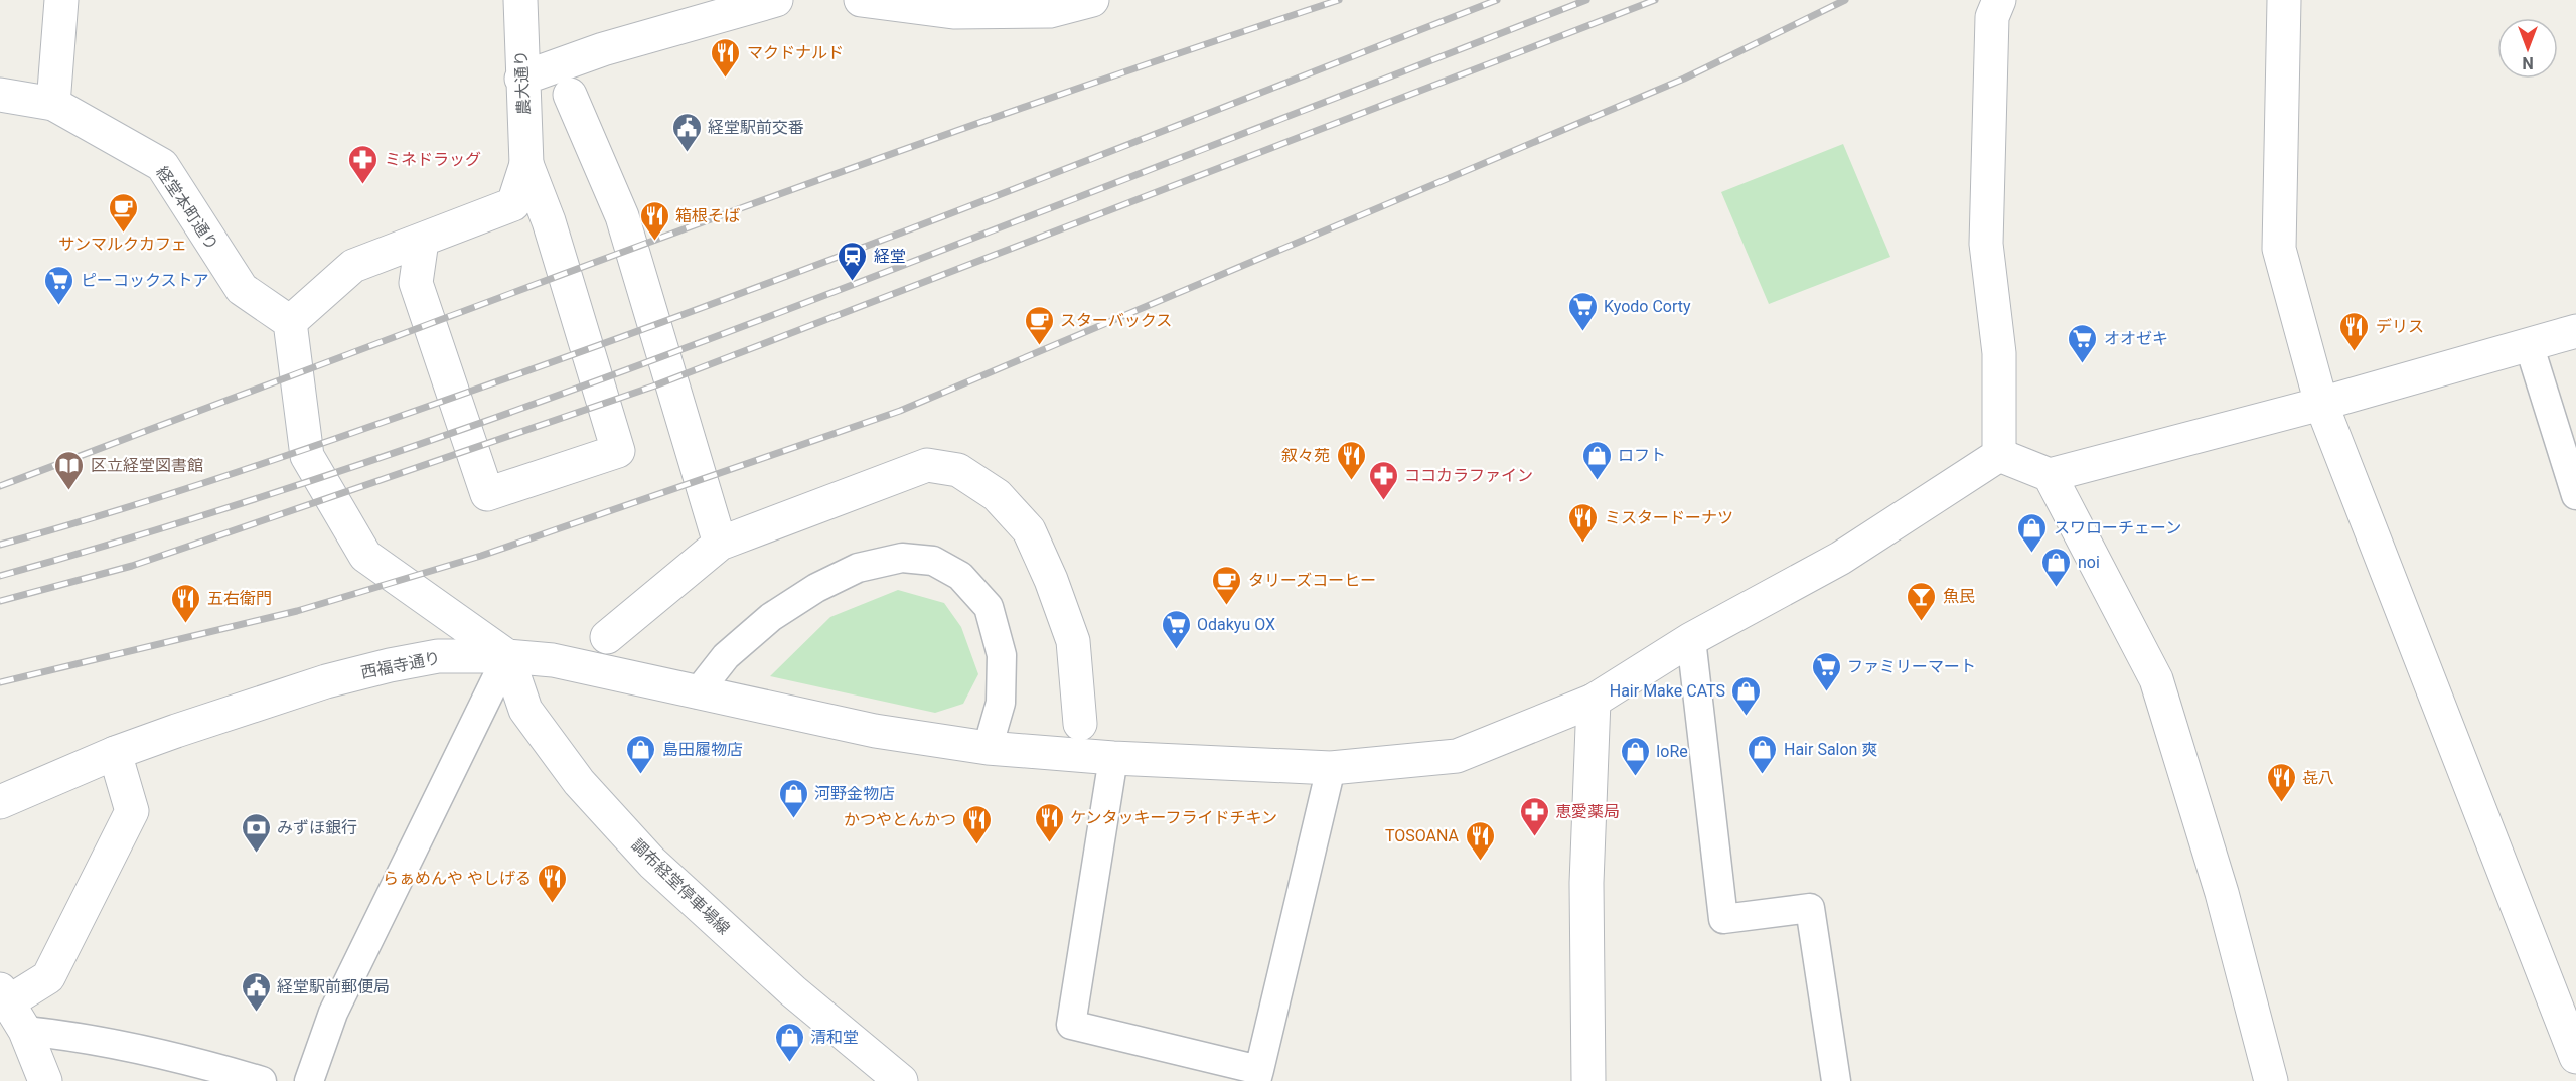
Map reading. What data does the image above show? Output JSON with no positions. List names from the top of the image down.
{
  "streets": {
    "street": [
      "農大通り",
      "経堂本町通り",
      "西福寺通り",
      "調布経堂停車場線"
    ]
  },
  "crossings": [
    ["西福寺通り", "調布経堂停車場線"]
  ],
  "places": {
    "restaurant": [
      "マクドナルド",
      "箱根そば",
      "デリス",
      "叙々苑",
      "ミスタードーナツ",
      "五右衛門",
      "㐂八",
      "ケンタッキーフライドチキン",
      "かつやとんかつ",
      "TOSOANA",
      "らぁめんや やしげる"
    ],
    "public building": ["経堂駅前交番", "経堂駅前郵便局"],
    "pharmacy": ["ミネドラッグ", "ココカラファイン", "恵愛薬局"],
    "cafe": ["サンマルクカフェ", "スターバックス", "タリーズコーヒー"],
    "station": ["経堂"],
    "supermarket": [
      "ピーコックストア",
      "Kyodo Corty",
      "オオゼキ",
      "Odakyu OX",
      "ファミリーマート"
    ],
    "shop": [
      "ロフト",
      "スワローチェーン",
      "noi",
      "Hair Make CATS",
      "島田履物店",
      "Hair Salon 爽",
      "IoRe",
      "河野金物店",
      "清和堂"
    ],
    "library": ["区立経堂図書館"],
    "bar": ["魚民"],
    "bank": ["みずほ銀行"]
  },
  "north": "bottom"
}
